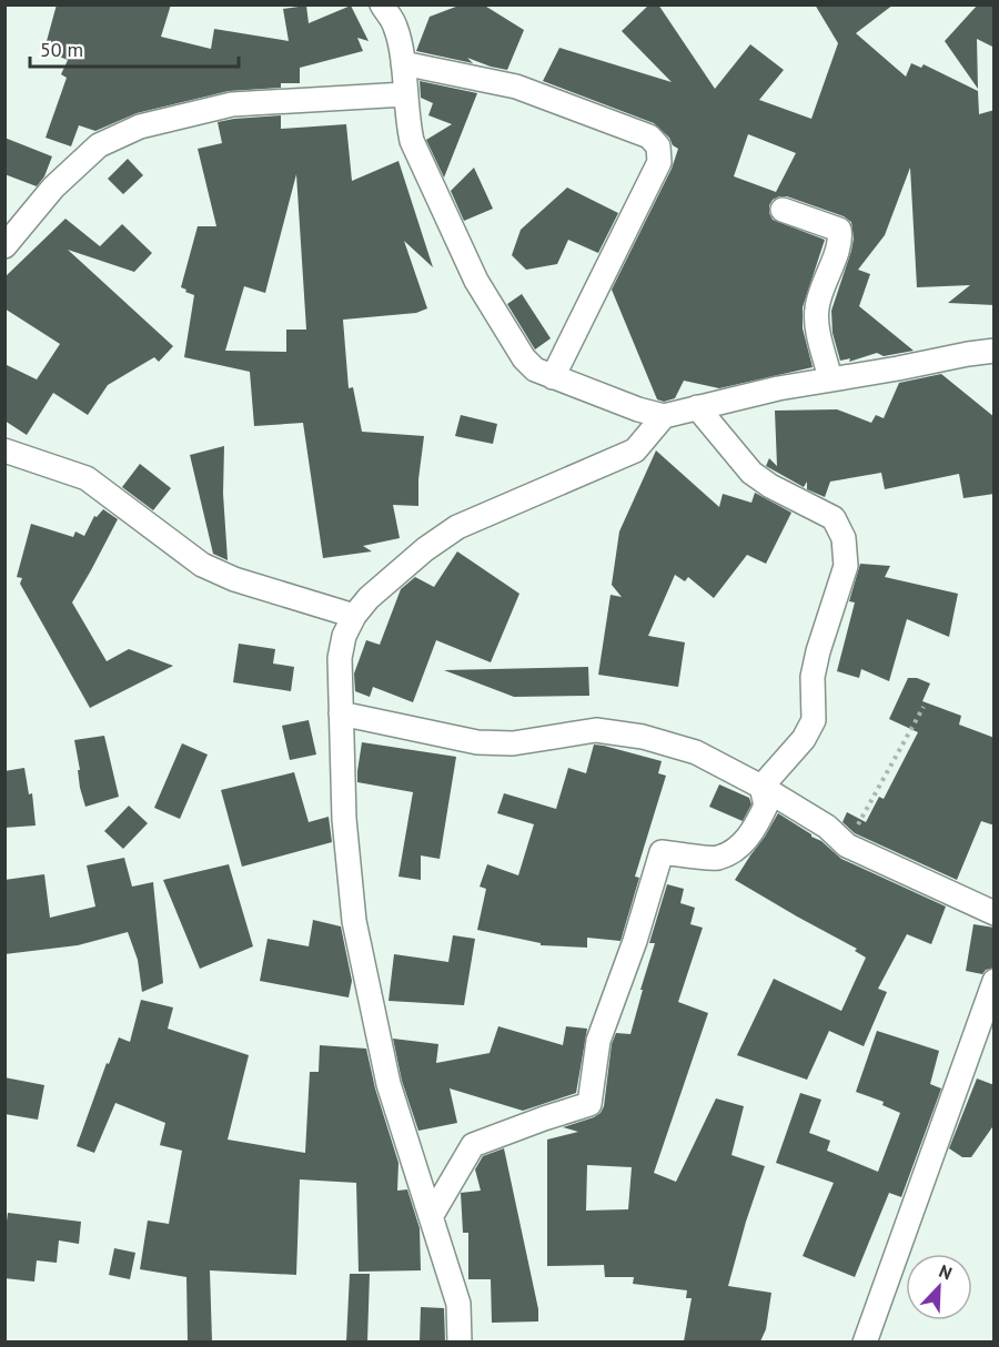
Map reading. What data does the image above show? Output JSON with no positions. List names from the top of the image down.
{
  "scale_bar": "50 m",
  "north": "top right"
}
